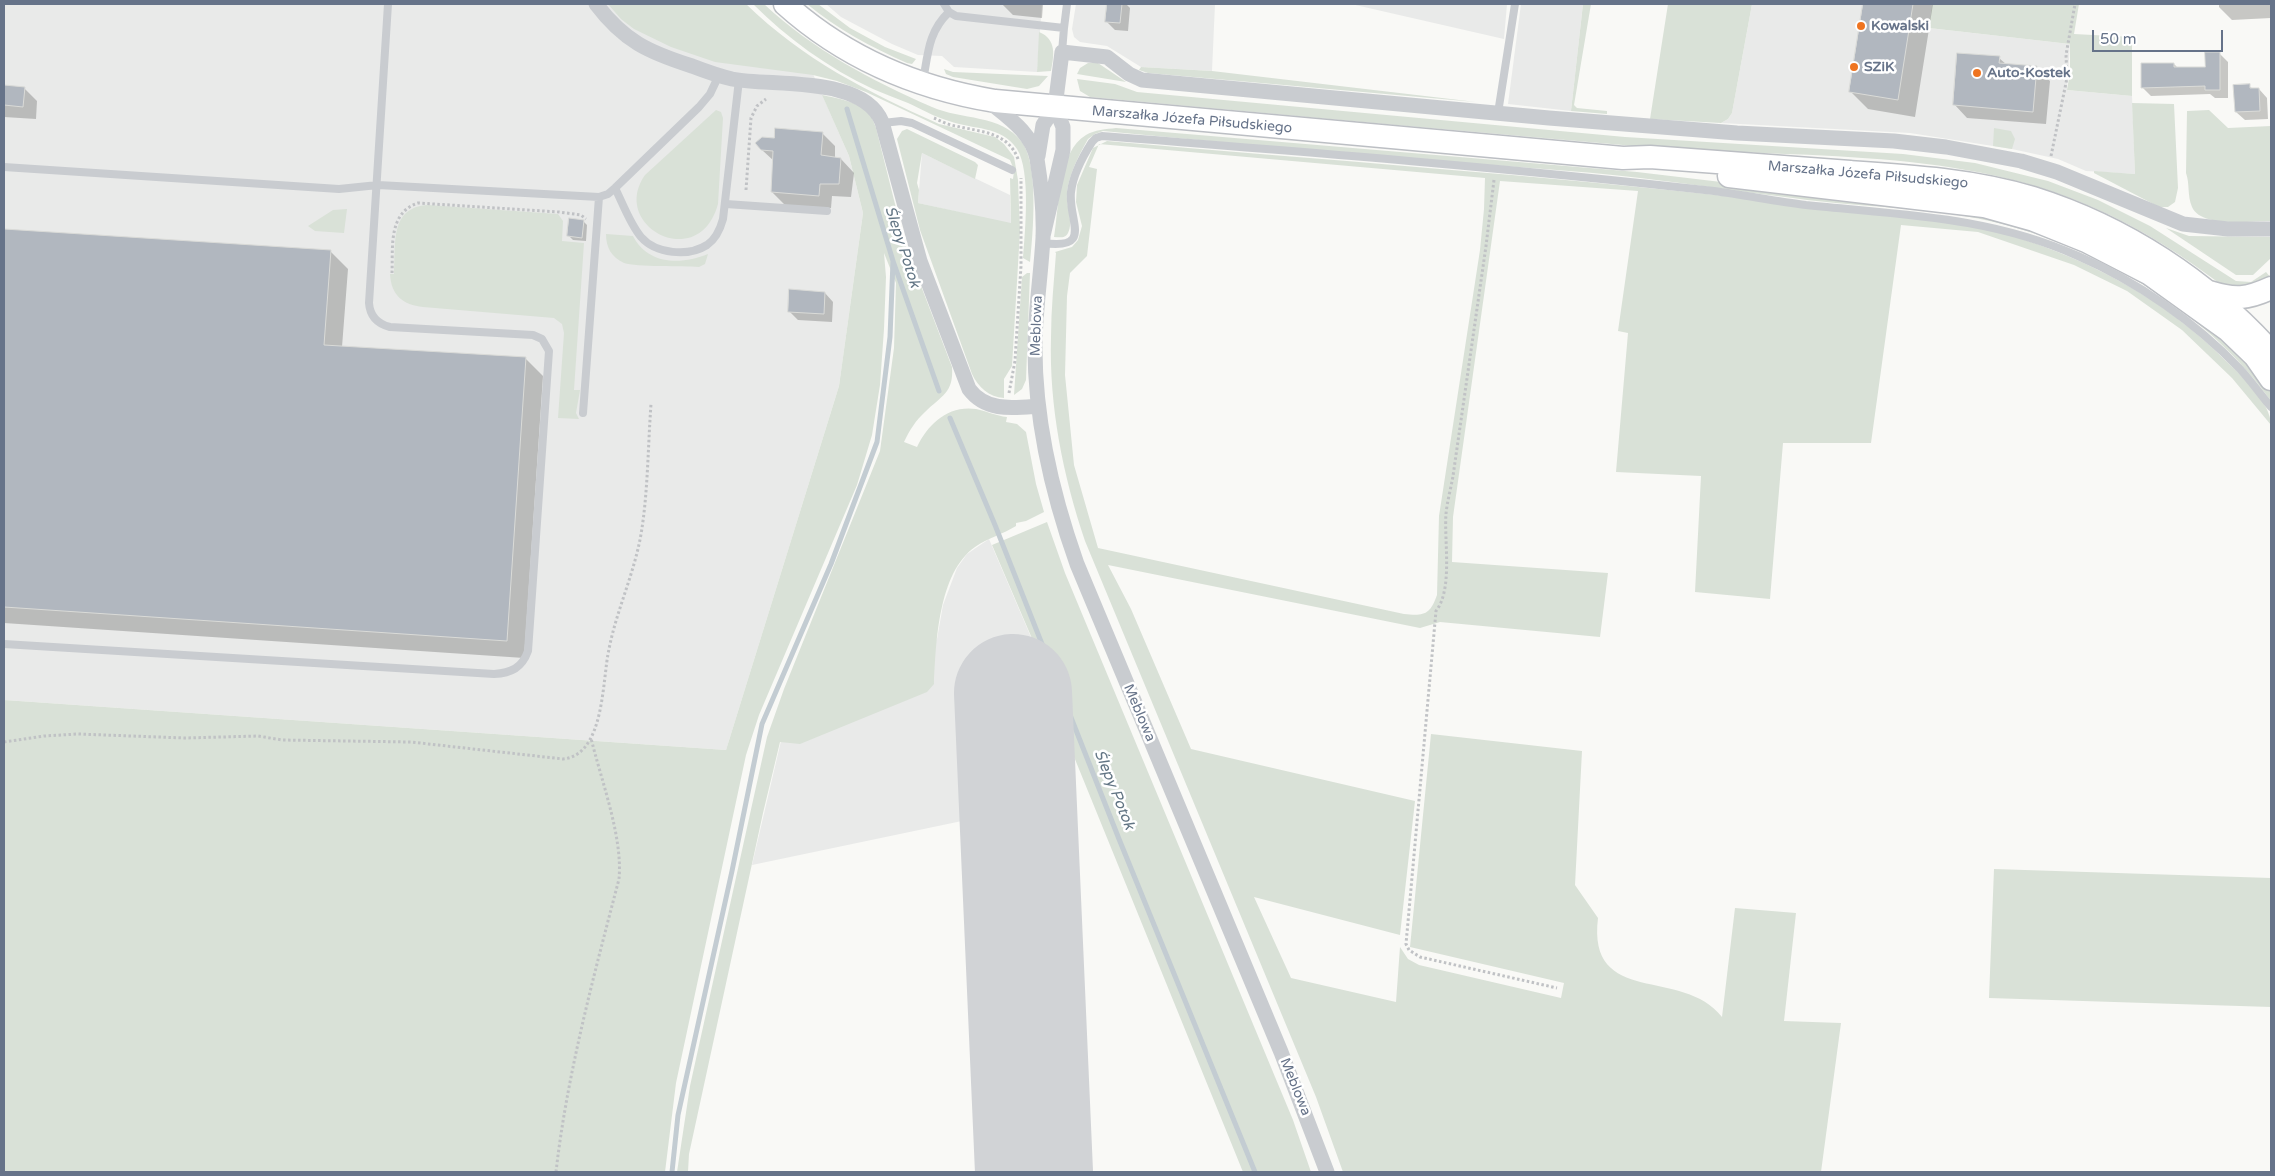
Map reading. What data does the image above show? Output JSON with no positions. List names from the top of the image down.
{
  "streets": {
    "main road": ["Marszałka Józefa Piłsudskiego"],
    "street": ["Meblowa"]
  },
  "crossings": [
    ["Marszałka Józefa Piłsudskiego", "Meblowa"]
  ],
  "water": ["Ślepy Potok"],
  "places": ["Kowalski", "SZiK", "Auto-Kostek"],
  "scale_bar": "50 m"
}
